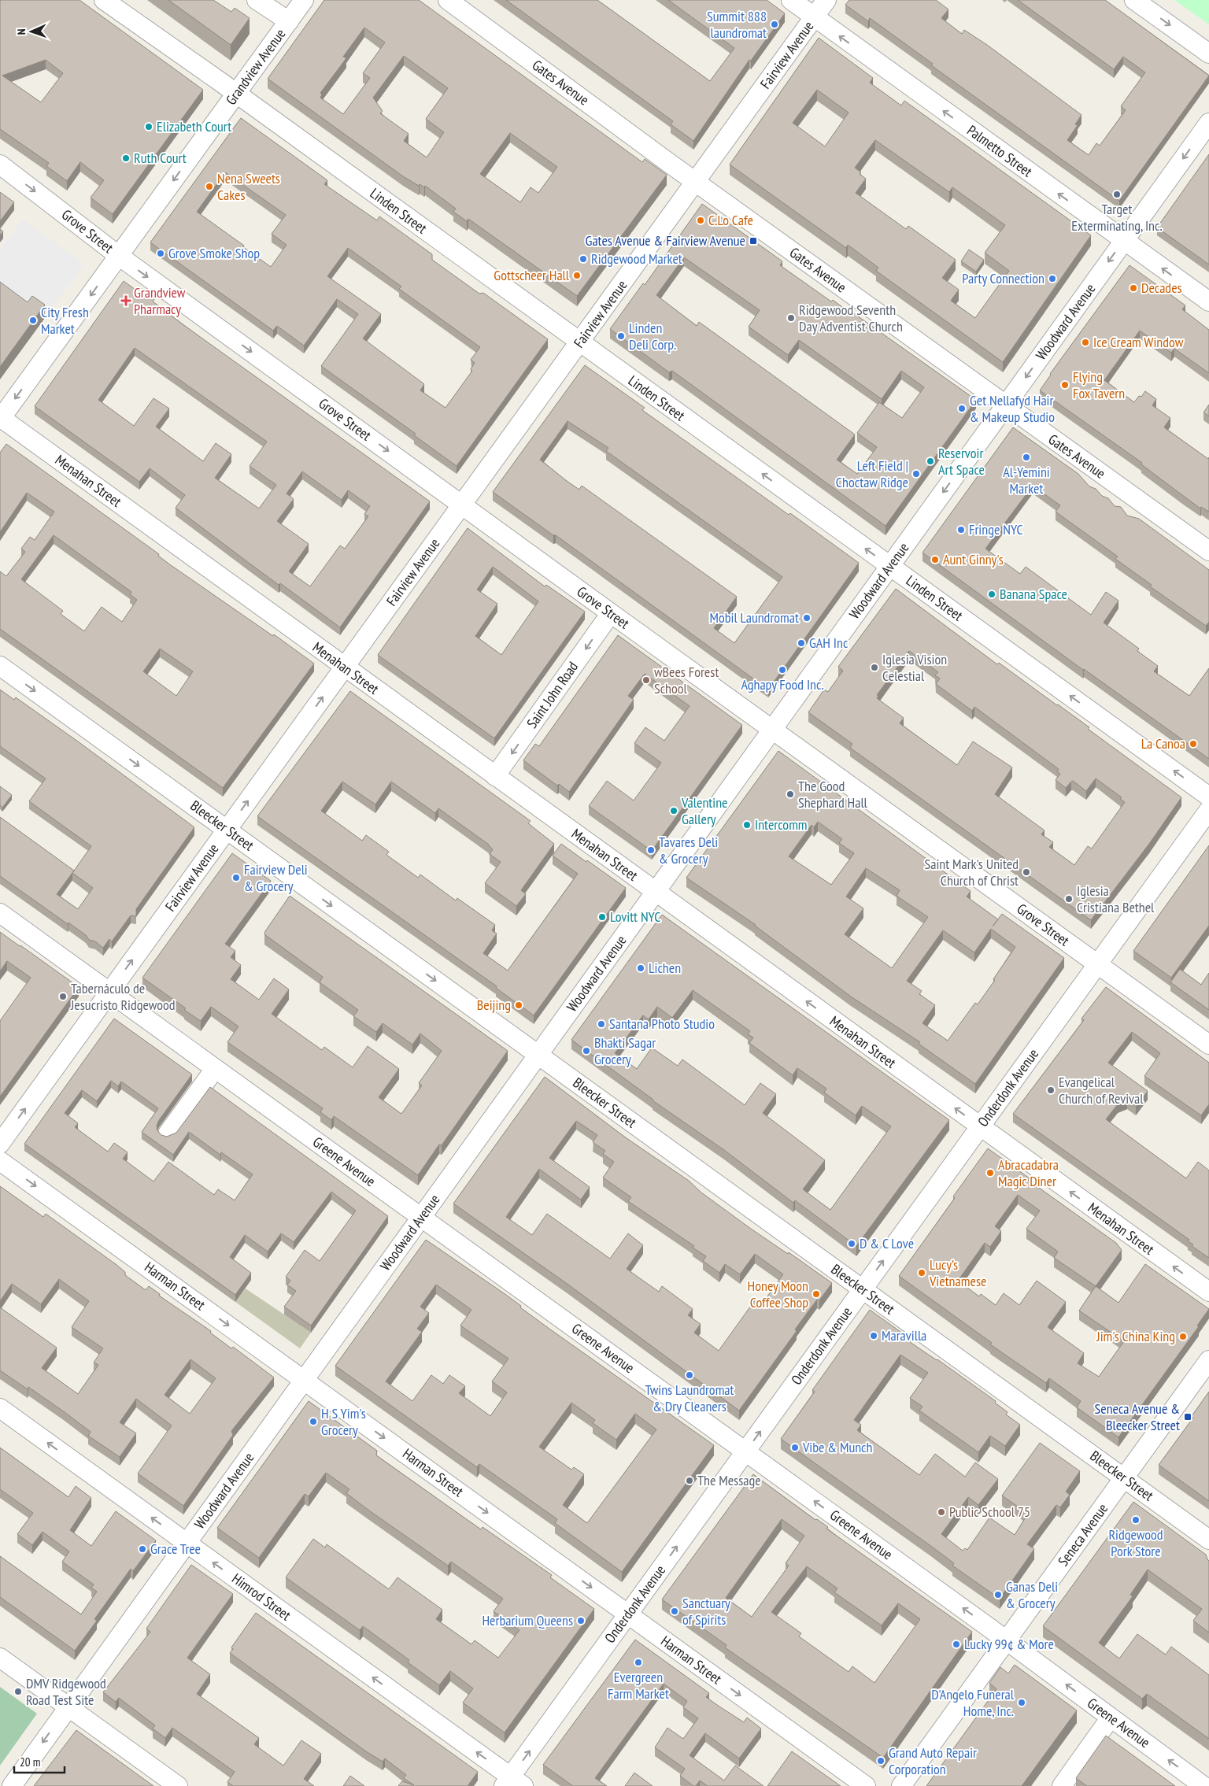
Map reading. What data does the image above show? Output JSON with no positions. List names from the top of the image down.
{
  "streets": {
    "street": [
      "Fairview Avenue",
      "Grandview Avenue",
      "Gates Avenue",
      "Palmetto Street",
      "Linden Street",
      "Grove Street",
      "Woodward Avenue",
      "Menahan Street",
      "Saint John Road",
      "Bleecker Street",
      "Onderdonk Avenue",
      "Greene Avenue",
      "Harman Street",
      "Seneca Avenue",
      "Himrod Street"
    ]
  },
  "crossings": [
    ["Fairview Avenue", "Gates Avenue"],
    ["Fairview Avenue", "Palmetto Street"],
    ["Fairview Avenue", "Linden Street"],
    ["Fairview Avenue", "Grove Street"],
    ["Fairview Avenue", "Menahan Street"],
    ["Fairview Avenue", "Bleecker Street"],
    ["Fairview Avenue", "Greene Avenue"],
    ["Grandview Avenue", "Linden Street"],
    ["Grandview Avenue", "Grove Street"],
    ["Grandview Avenue", "Menahan Street"],
    ["Gates Avenue", "Woodward Avenue"],
    ["Palmetto Street", "Woodward Avenue"],
    ["Linden Street", "Woodward Avenue"],
    ["Grove Street", "Woodward Avenue"],
    ["Grove Street", "Saint John Road"],
    ["Grove Street", "Onderdonk Avenue"],
    ["Woodward Avenue", "Menahan Street"],
    ["Woodward Avenue", "Bleecker Street"],
    ["Woodward Avenue", "Greene Avenue"],
    ["Woodward Avenue", "Harman Street"],
    ["Woodward Avenue", "Himrod Street"],
    ["Menahan Street", "Saint John Road"],
    ["Menahan Street", "Onderdonk Avenue"],
    ["Bleecker Street", "Onderdonk Avenue"],
    ["Bleecker Street", "Seneca Avenue"],
    ["Onderdonk Avenue", "Greene Avenue"],
    ["Onderdonk Avenue", "Harman Street"],
    ["Onderdonk Avenue", "Himrod Street"],
    ["Greene Avenue", "Seneca Avenue"]
  ],
  "one_way": [
    "Fairview Avenue",
    "Grandview Avenue",
    "Palmetto Street",
    "Linden Street",
    "Grove Street",
    "Menahan Street",
    "Saint John Road",
    "Bleecker Street",
    "Onderdonk Avenue",
    "Greene Avenue",
    "Harman Street",
    "Himrod Street"
  ],
  "places": {
    "other": [
      "Summit 888 laundromat",
      "Elizabeth Court",
      "Ruth Court",
      "Nena Sweets Cakes",
      "Target Exterminating, Inc.",
      "C.Lo Cafe",
      "Grove Smoke Shop",
      "Ridgewood Market",
      "Gottscheer Hall",
      "Party Connection",
      "Decades",
      "Ridgewood Seventh Day Adventist Church",
      "City Fresh Market",
      "Linden Deli Corp.",
      "Ice Cream Window",
      "Flying Fox Tavern",
      "Get Nellafyd Hair & Makeup Studio",
      "Al-Yemini Market",
      "Reservoir Art Space",
      "Left Field | Choctaw Ridge",
      "Fringe NYC",
      "Aunt Ginny's",
      "Banana Space",
      "Mobil Laundromat",
      "GAH Inc",
      "Iglesia Vision Celestial",
      "Aghapy Food Inc.",
      "wBees Forest School",
      "La Canoa",
      "The Good Shephard Hall",
      "Valentine Gallery",
      "Intercomm",
      "Tavares Deli & Grocery",
      "Saint Mark's United Church of Christ",
      "Fairview Deli & Grocery",
      "Iglesia Cristiana Bethel",
      "Lovitt NYC",
      "Lichen",
      "Tabernáculo de Jesucristo Ridgewood",
      "Beijing",
      "Santana Photo Studio",
      "Bhakti Sagar Grocery",
      "Evangelical Church of Revival",
      "Abracadabra Magic Diner",
      "D & C Love",
      "Lucy’s Vietnamese",
      "Honey Moon Coffee Shop",
      "Maravilla",
      "Jim's China King",
      "Twins Laundromat & Dry Cleaners",
      "H S Yim's Grocery",
      "Vibe & Munch",
      "The Message",
      "Public School 75",
      "Ridgewood Pork Store",
      "Grace Tree",
      "Ganas Deli & Grocery",
      "Sanctuary of Spirits",
      "Herbarium Queens",
      "Lucky 99¢ & More",
      "Evergreen Farm Market",
      "DMV Ridgewood Road Test Site",
      "D'Angelo Funeral Home, Inc.",
      "Grand Auto Repair Corporation"
    ],
    "transit": ["Gates Avenue & Fairview Avenue", "Seneca Avenue & Bleecker Street"],
    "health": ["Grandview Pharmacy"]
  },
  "scale_bar": "20 m",
  "north": "left"
}
